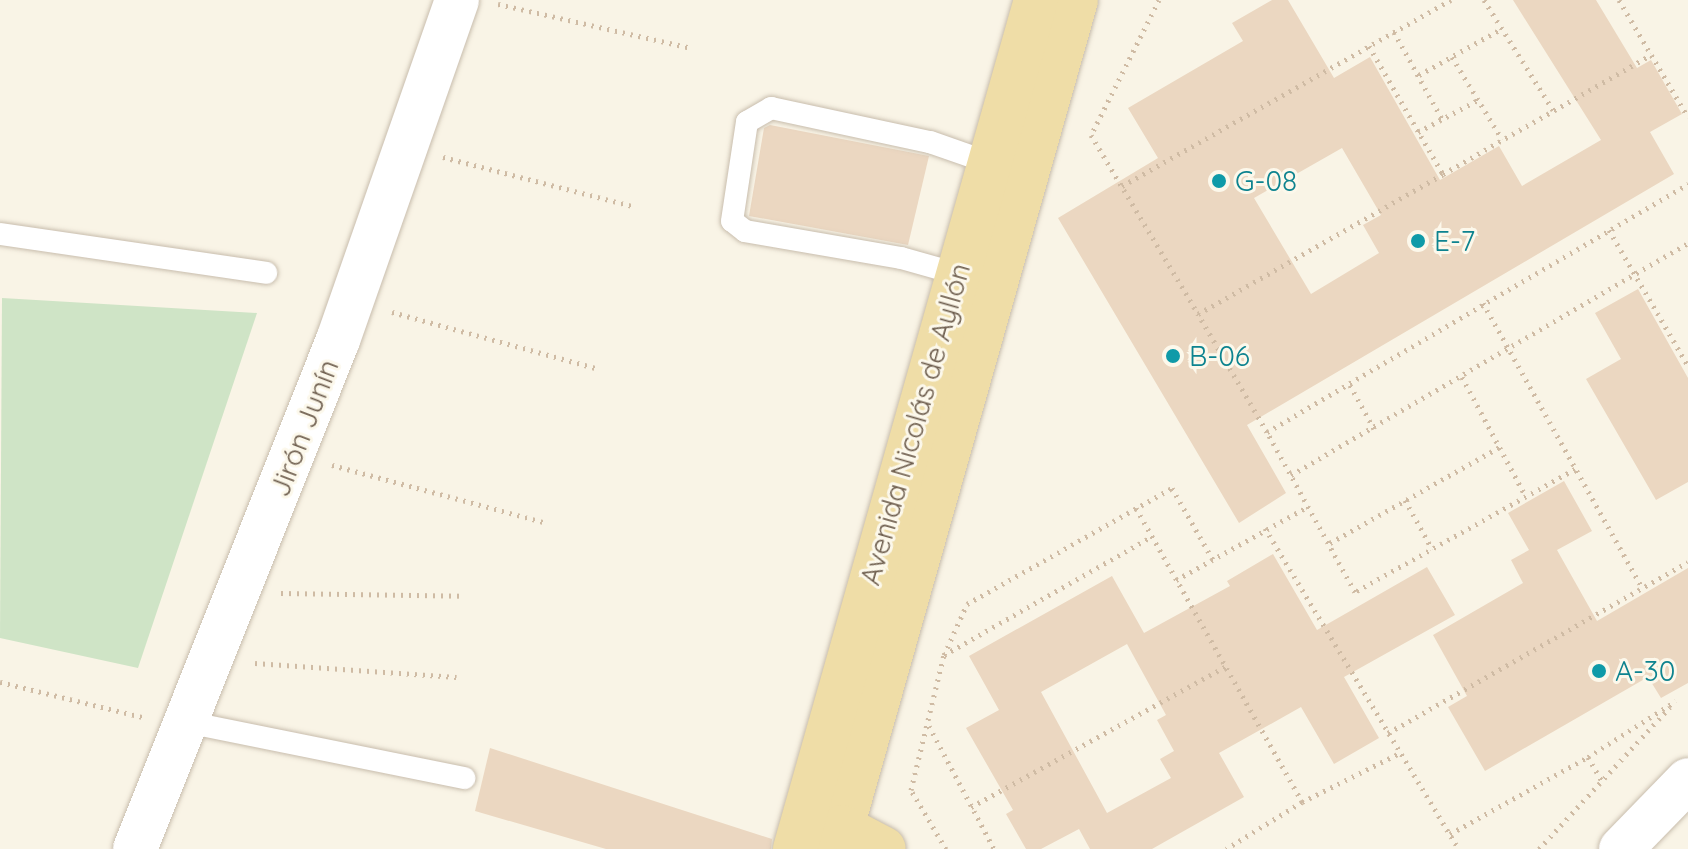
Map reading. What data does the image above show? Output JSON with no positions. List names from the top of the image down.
{
  "streets": {
    "main road": ["Avenida Nicolás de Ayllón"],
    "street": ["Jirón Junín"]
  },
  "places": [
    "G-08",
    "E-7",
    "B-06",
    "A-30"
  ]
}
